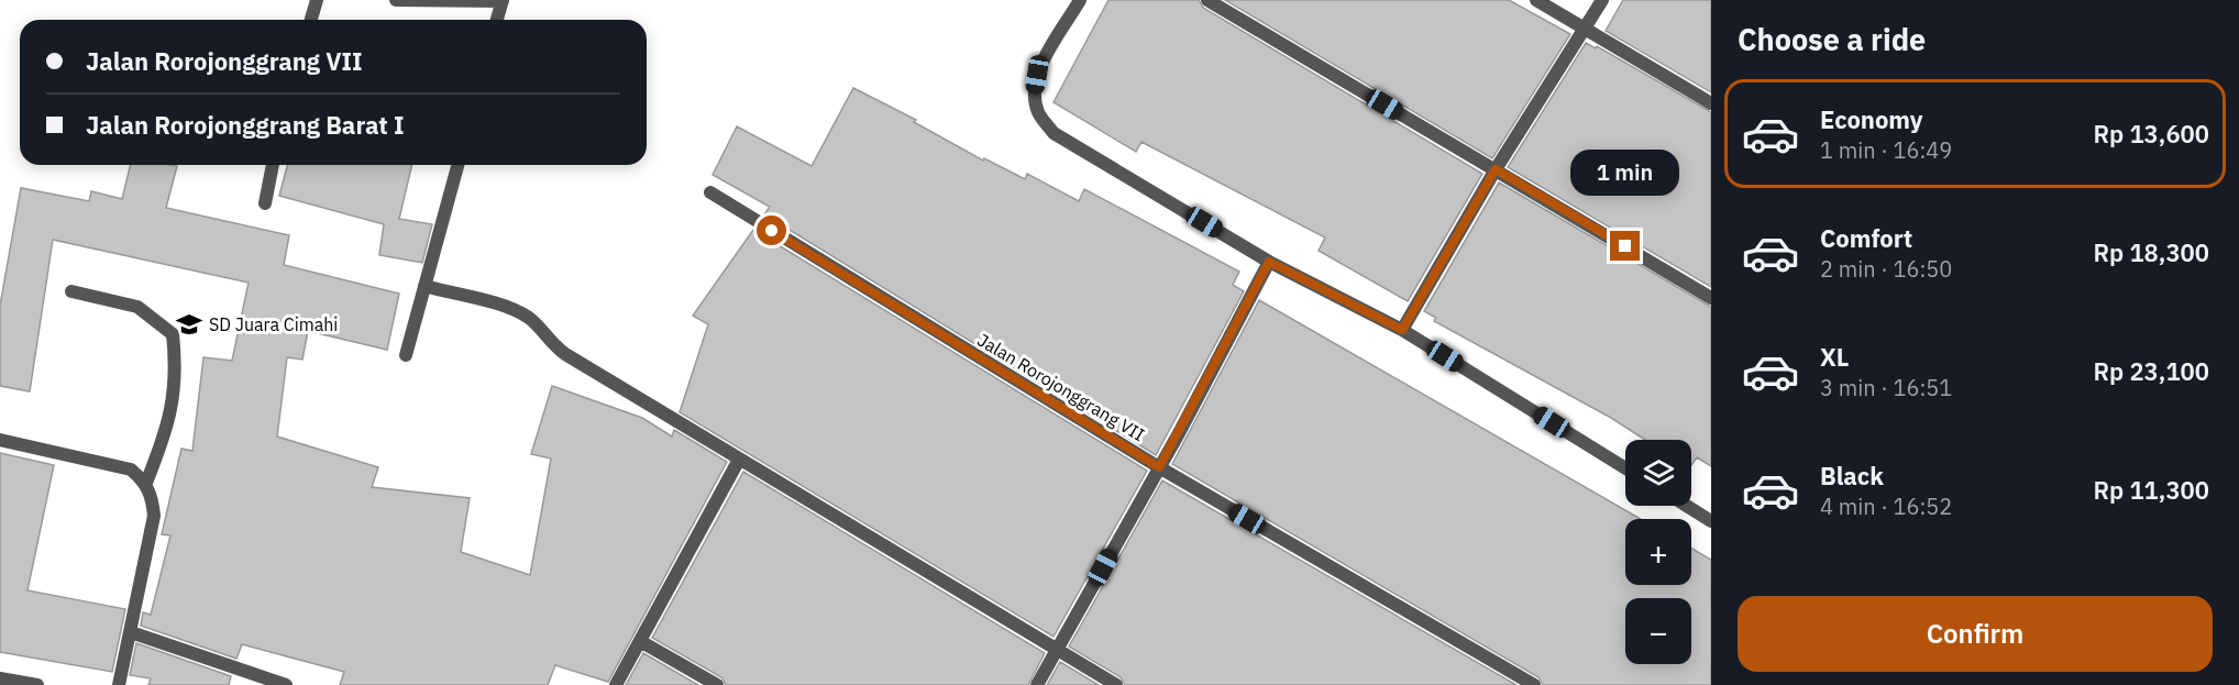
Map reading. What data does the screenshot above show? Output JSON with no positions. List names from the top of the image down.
{
  "streets": {
    "street": ["Jalan Rorojonggrang VII"]
  },
  "places": {
    "school or university": ["SD Juara Cimahi"]
  },
  "page": {
    "heading": "Choose a ride",
    "banner": ["Jalan Rorojonggrang VII", "Jalan Rorojonggrang Barat I"],
    "list": [
      {
        "name": "Economy",
        "note": "1 min · 16:49",
        "value": "Rp 13,600"
      },
      {
        "name": "Comfort",
        "note": "2 min · 16:50",
        "value": "Rp 18,300"
      },
      {
        "name": "XL",
        "note": "3 min · 16:51",
        "value": "Rp 23,100"
      },
      {
        "name": "Black",
        "note": "4 min · 16:52",
        "value": "Rp 11,300"
      }
    ],
    "bubble": "1 min",
    "map_buttons": ["+", "−"],
    "buttons": "Confirm"
  }
}
